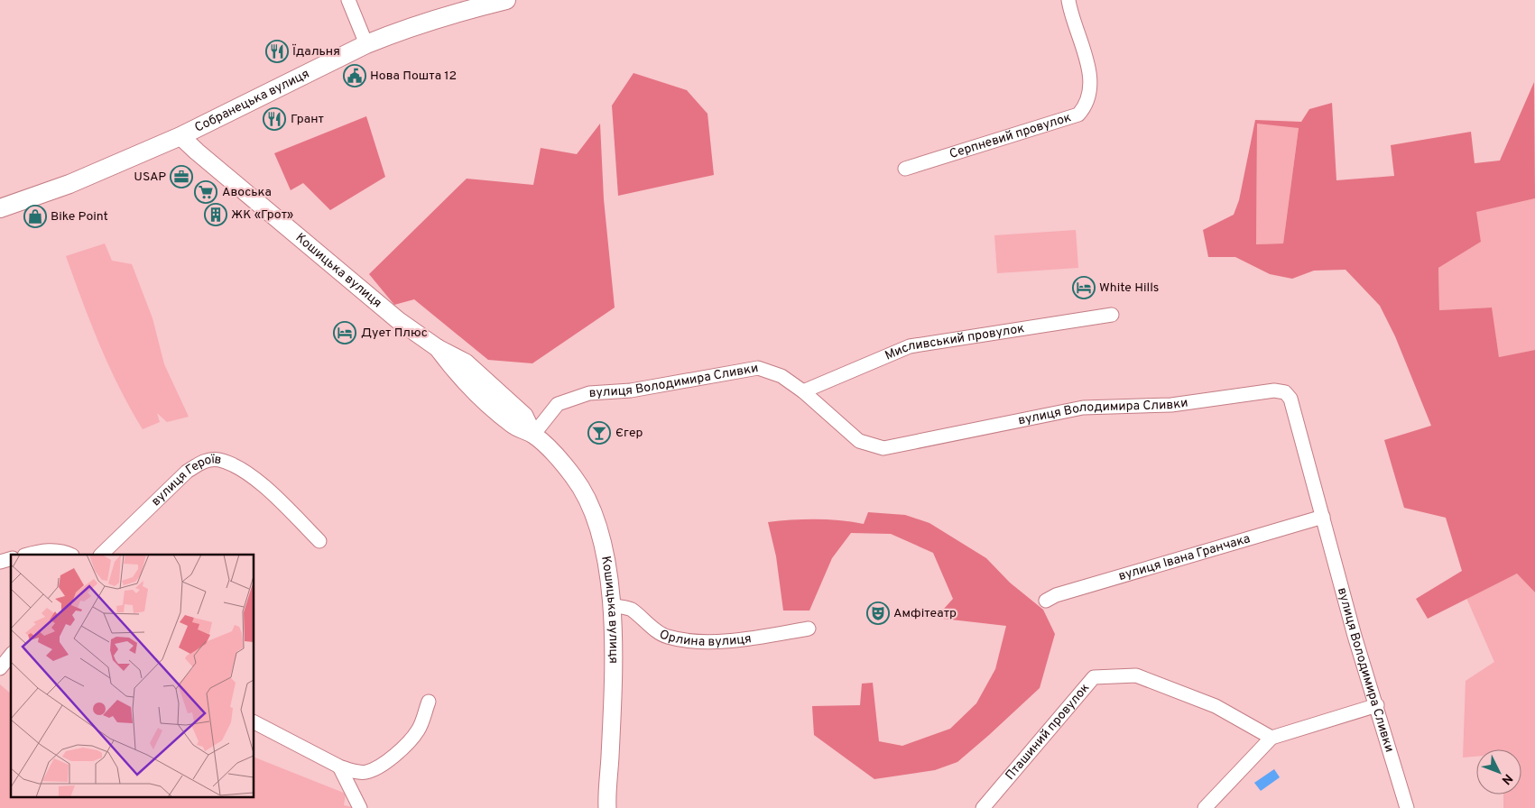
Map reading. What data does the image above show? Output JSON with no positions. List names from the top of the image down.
{
  "streets": {
    "main road": ["Собранецька вулиця"],
    "street": [
      "Серпневий провулок",
      "Кошицька вулиця",
      "Мисливський провулок",
      "вулиця Володимира Сливки",
      "вулиця Героїв",
      "вулиця Івана Гранчака",
      "Орлина вулиця",
      "Пташиний провулок"
    ]
  },
  "crossings": [
    ["Собранецька вулиця", "Кошицька вулиця"],
    ["Кошицька вулиця", "вулиця Володимира Сливки"],
    ["Кошицька вулиця", "Орлина вулиця"],
    ["Мисливський провулок", "вулиця Володимира Сливки"],
    ["вулиця Володимира Сливки", "вулиця Івана Гранчака"]
  ],
  "places": {
    "restaurant": ["Їдальня", "Грант"],
    "public building": ["Нова Пошта 12"],
    "office": ["USAP"],
    "supermarket": ["Авоська"],
    "building": ["ЖК «Грот»"],
    "shop": ["Bike Point"],
    "hotel": ["White Hills", "Дует Плюс"],
    "bar": ["Єгер"],
    "theatre": ["Амфітеатр"]
  },
  "north": "bottom right"
}
